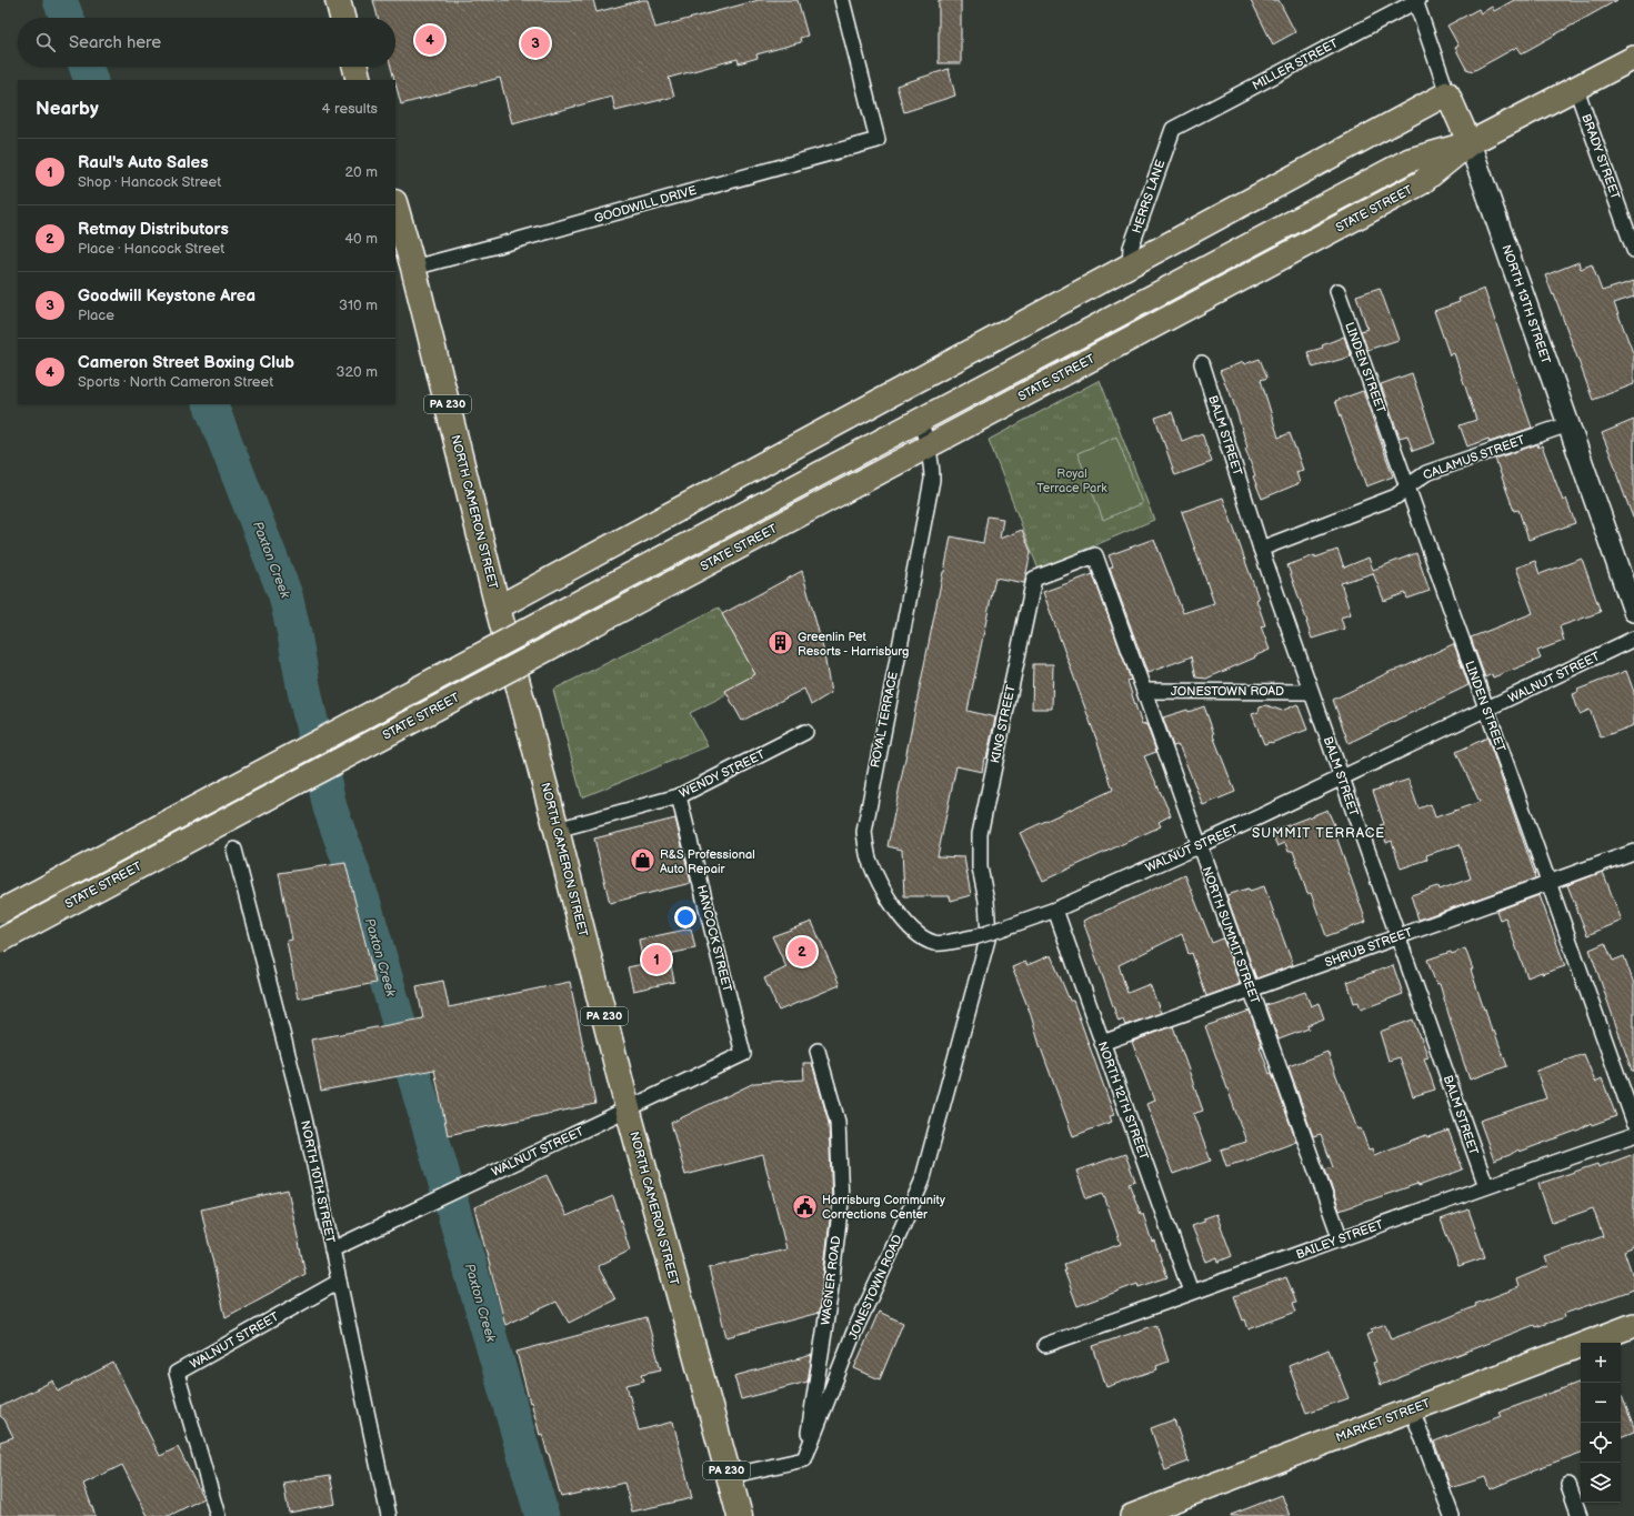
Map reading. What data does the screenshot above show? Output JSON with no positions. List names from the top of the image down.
{
  "streets": {
    "highway": ["PA 230", "NORTH CAMERON STREET"],
    "main road": ["STATE STREET", "NORTH 13TH STREET", "MARKET STREET"],
    "street": [
      "MILLER STREET",
      "BRADY STREET",
      "HERRS LANE",
      "GOODWILL DRIVE",
      "LINDEN STREET",
      "BALM STREET",
      "CALAMUS STREET",
      "WALNUT STREET",
      "JONESTOWN ROAD",
      "ROYAL TERRACE",
      "KING STREET",
      "WENDY STREET",
      "NORTH SUMMIT STREET",
      "HANCOCK STREET",
      "SHRUB STREET",
      "NORTH 12TH STREET",
      "NORTH 10TH STREET",
      "BAILEY STREET",
      "WAGNER ROAD"
    ]
  },
  "crossings": [
    ["MILLER STREET", "HERRS LANE"],
    ["MILLER STREET", "NORTH 13TH STREET"],
    ["BRADY STREET", "STATE STREET"],
    ["GOODWILL DRIVE", "NORTH CAMERON STREET"],
    ["STATE STREET", "NORTH 13TH STREET"],
    ["STATE STREET", "ROYAL TERRACE"],
    ["NORTH 13TH STREET", "CALAMUS STREET"],
    ["LINDEN STREET", "CALAMUS STREET"],
    ["LINDEN STREET", "WALNUT STREET"],
    ["LINDEN STREET", "SHRUB STREET"],
    ["BALM STREET", "CALAMUS STREET"],
    ["BALM STREET", "WALNUT STREET"],
    ["BALM STREET", "JONESTOWN ROAD"],
    ["BALM STREET", "SHRUB STREET"],
    ["BALM STREET", "BAILEY STREET"],
    ["NORTH CAMERON STREET", "WALNUT STREET"],
    ["NORTH CAMERON STREET", "WENDY STREET"],
    ["WALNUT STREET", "JONESTOWN ROAD"],
    ["WALNUT STREET", "ROYAL TERRACE"],
    ["WALNUT STREET", "KING STREET"],
    ["WALNUT STREET", "NORTH SUMMIT STREET"],
    ["WALNUT STREET", "HANCOCK STREET"],
    ["WALNUT STREET", "NORTH 12TH STREET"],
    ["WALNUT STREET", "NORTH 10TH STREET"],
    ["JONESTOWN ROAD", "KING STREET"],
    ["JONESTOWN ROAD", "NORTH SUMMIT STREET"],
    ["JONESTOWN ROAD", "WAGNER ROAD"],
    ["KING STREET", "NORTH SUMMIT STREET"],
    ["WENDY STREET", "HANCOCK STREET"],
    ["NORTH SUMMIT STREET", "SHRUB STREET"],
    ["NORTH SUMMIT STREET", "BAILEY STREET"],
    ["SHRUB STREET", "NORTH 12TH STREET"],
    ["NORTH 12TH STREET", "BAILEY STREET"]
  ],
  "districts": ["SUMMIT TERRACE"],
  "water": ["Paxton Creek"],
  "parks": ["Royal Terrace Park"],
  "places": {
    "building": ["Greenlin Pet Resorts - Harrisburg"],
    "shop": ["R&S Professional Auto Repair"],
    "public building": ["Harrisburg Community Corrections Center"]
  },
  "page": {
    "search": "Search here",
    "pins": [
      "4",
      "3",
      "2",
      "1"
    ],
    "heading": ["Nearby", "4 results"],
    "list": [
      {
        "mark": "1",
        "name": "Raul's Auto Sales",
        "note": "Shop · Hancock Street",
        "value": "20 m"
      },
      {
        "mark": "2",
        "name": "Retmay Distributors",
        "note": "Place · Hancock Street",
        "value": "40 m"
      },
      {
        "mark": "3",
        "name": "Goodwill Keystone Area",
        "note": "Place",
        "value": "310 m"
      },
      {
        "mark": "4",
        "name": "Cameron Street Boxing Club",
        "note": "Sports · North Cameron Street",
        "value": "320 m"
      }
    ],
    "map_buttons": ["+", "−"]
  }
}
